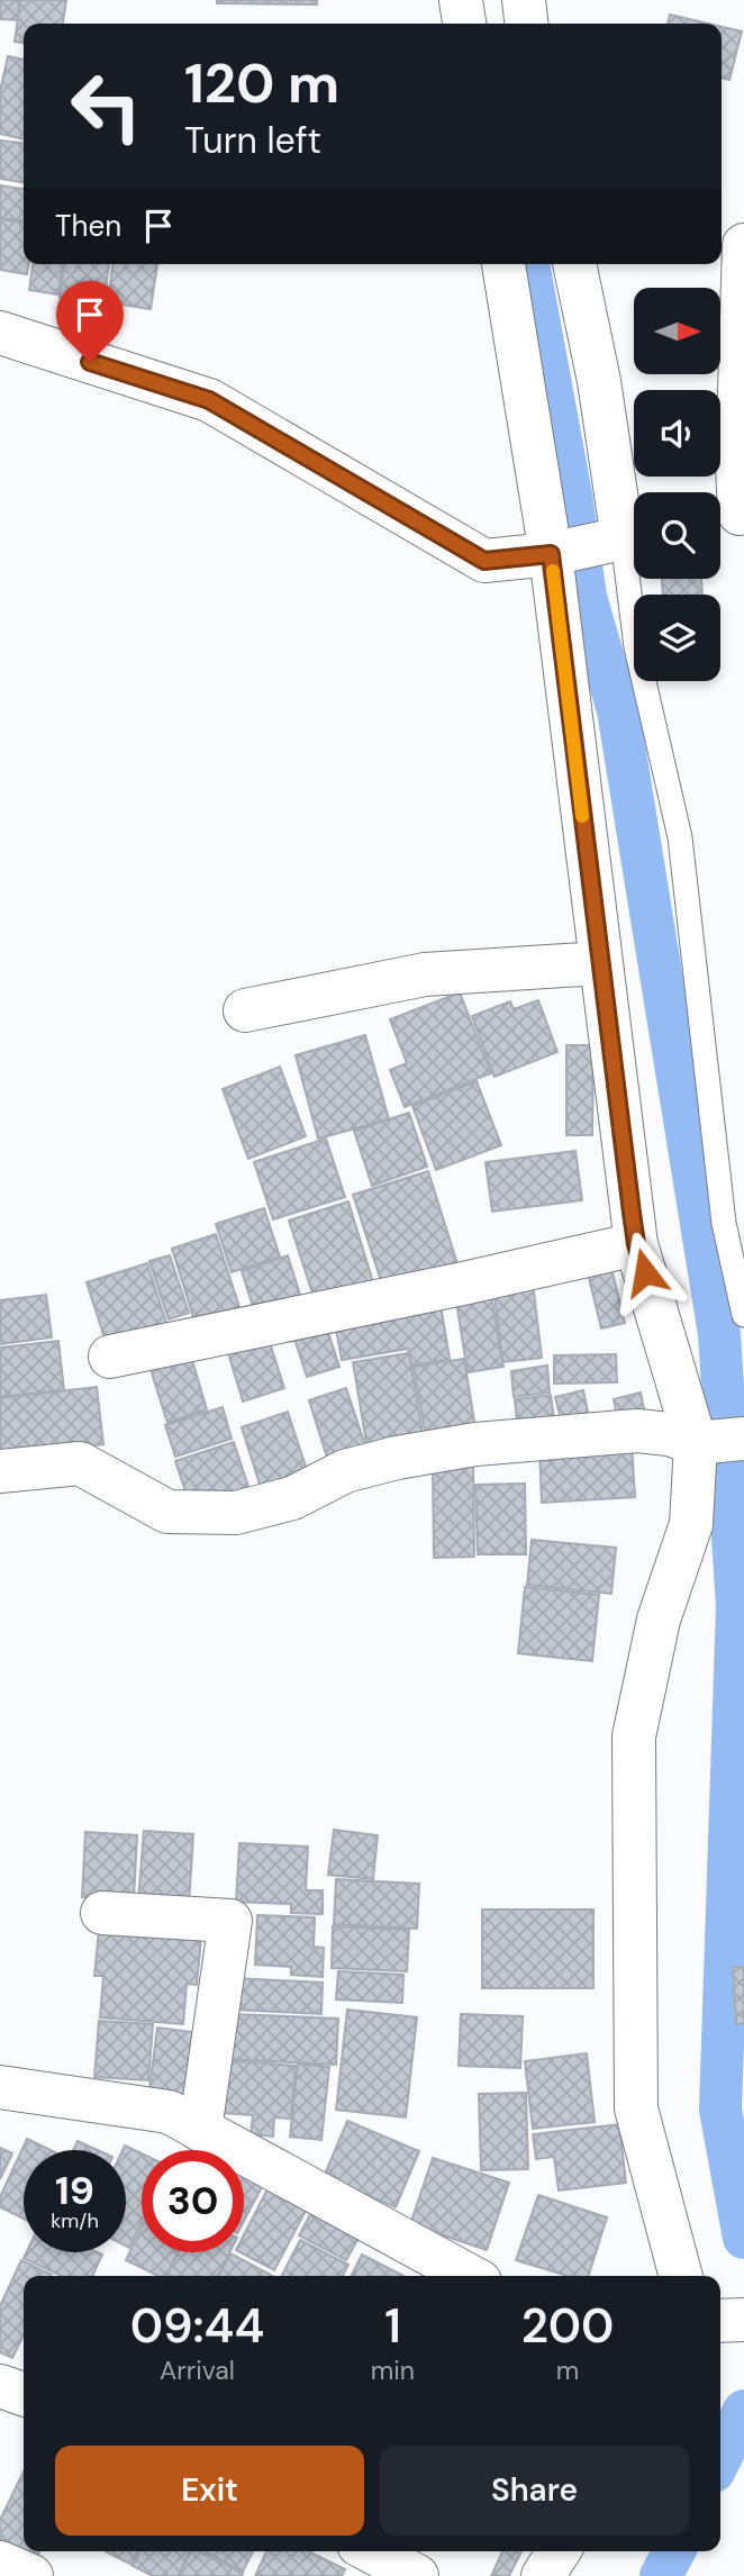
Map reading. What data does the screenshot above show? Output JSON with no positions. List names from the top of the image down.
{
  "north": "right",
  "page": {
    "turn": ["120 m", "Turn left"],
    "then": "Then",
    "speed": "19 km/h",
    "limit": "30",
    "eta": [
      "09:44",
      "Arrival",
      "1",
      "min",
      "200",
      "m"
    ],
    "buttons": ["Exit", "Share"]
  }
}
